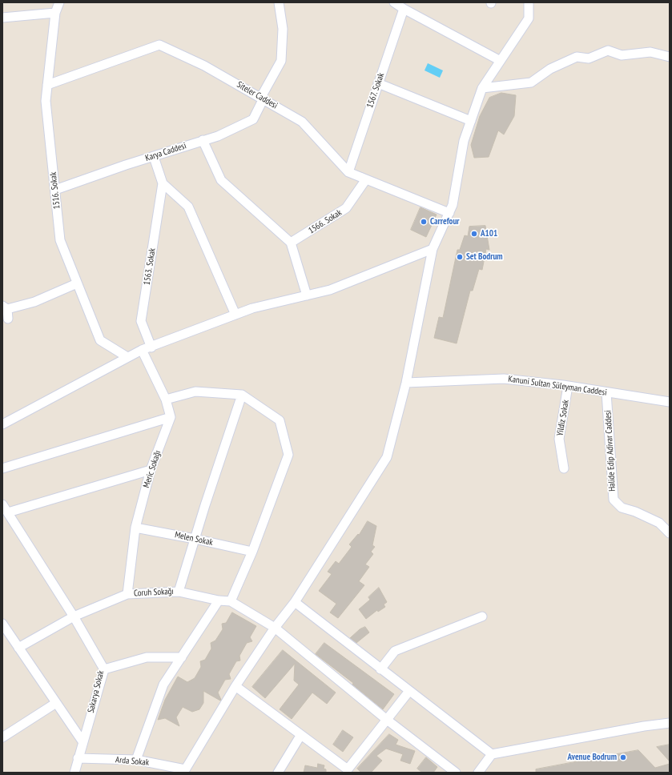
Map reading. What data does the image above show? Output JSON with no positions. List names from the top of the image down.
{
  "streets": {
    "street": [
      "1567. Sokak",
      "Siteler Caddesi",
      "Karya Caddesi",
      "1516. Sokak",
      "1566. Sokak",
      "1563. Sokak",
      "Kanuni Sultan Süleyman Caddesi",
      "Yildiz Sokak",
      "Halide Edip Adivar Caddesi",
      "Meric Sokağı",
      "Melen Sokak",
      "Coruh Sokağı",
      "Sakarya Sokak",
      "Arda Sokak"
    ]
  },
  "crossings": [
    ["1567. Sokak", "Siteler Caddesi"],
    ["1567. Sokak", "1566. Sokak"],
    ["Siteler Caddesi", "Karya Caddesi"],
    ["Siteler Caddesi", "1516. Sokak"],
    ["Siteler Caddesi", "1566. Sokak"],
    ["Karya Caddesi", "1516. Sokak"],
    ["Kanuni Sultan Süleyman Caddesi", "Yildiz Sokak"],
    ["Kanuni Sultan Süleyman Caddesi", "Halide Edip Adivar Caddesi"],
    ["Meric Sokağı", "Melen Sokak"],
    ["Meric Sokağı", "Coruh Sokağı"],
    ["Coruh Sokağı", "Sakarya Sokak"],
    ["Sakarya Sokak", "Arda Sokak"]
  ],
  "places": [
    "Carrefour",
    "A101",
    "Set Bodrum",
    "Avenue Bodrum"
  ]
}
